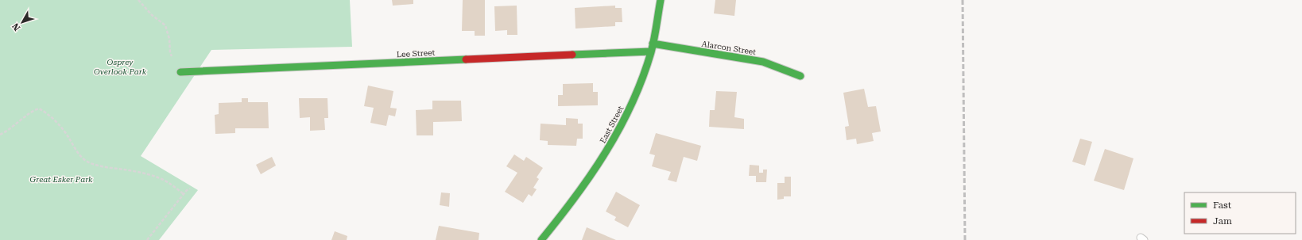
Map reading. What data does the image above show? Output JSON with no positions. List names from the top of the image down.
{
  "streets": {
    "street": ["Alarcon Street", "Lee Street", "East Street"]
  },
  "crossings": [
    ["Alarcon Street", "Lee Street"],
    ["Alarcon Street", "East Street"],
    ["Lee Street", "East Street"]
  ],
  "parks": ["Osprey Overlook Park", "Great Esker Park"],
  "legend": ["Fast", "Jam"],
  "north": "bottom left"
}
